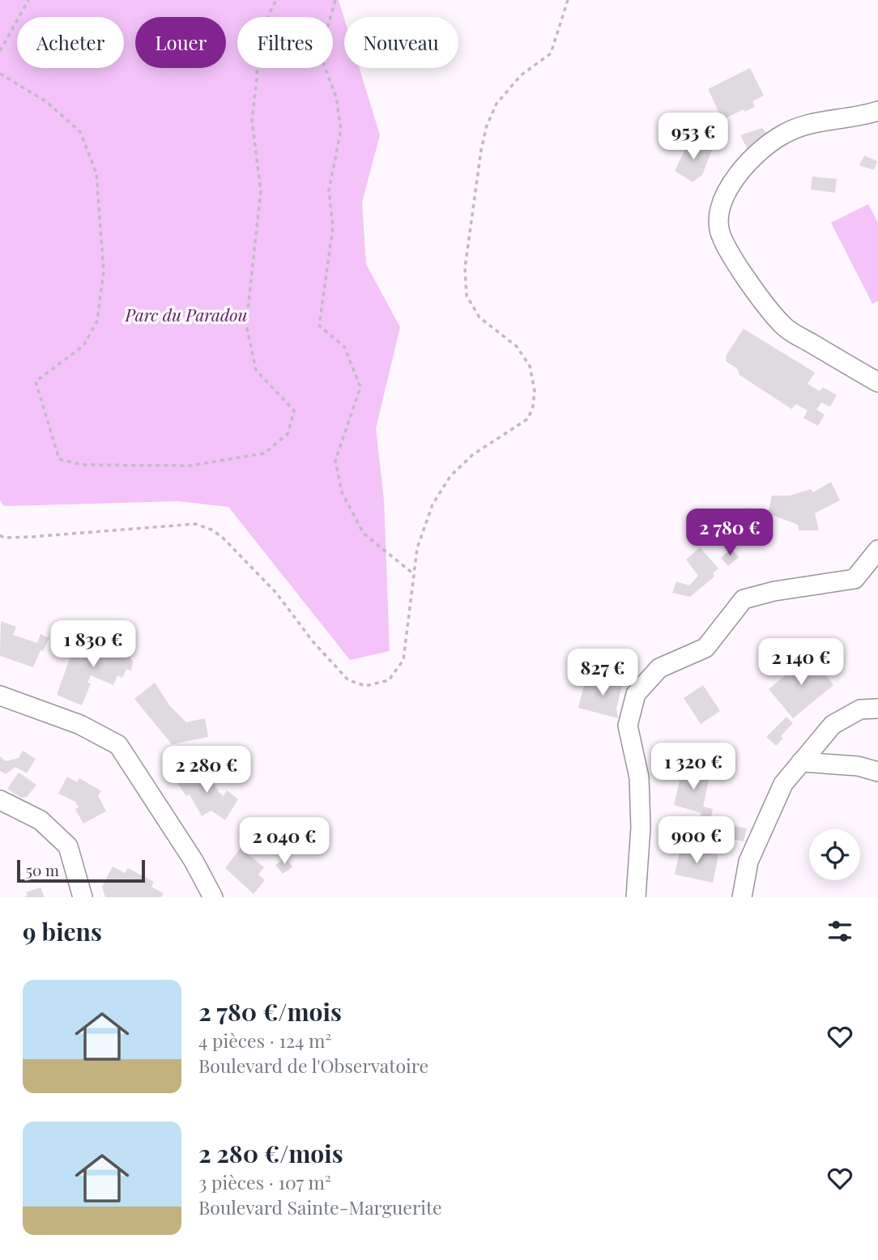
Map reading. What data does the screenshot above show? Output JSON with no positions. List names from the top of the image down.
{
  "parks": ["Parc du Paradou"],
  "scale_bar": "50 m",
  "page": {
    "chip": [
      "Acheter",
      "Louer",
      "Filtres",
      "Nouveau"
    ],
    "price": [
      "953 €",
      "2 780 €",
      "1 830 €",
      "2 140 €",
      "827 €",
      "1 320 €",
      "2 280 €",
      "900 €",
      "2 040 €"
    ],
    "scale": "50 m",
    "heading": "9 biens",
    "list": [
      {
        "name": "2 780 €/mois",
        "note": "4 pièces · 124 m² · Boulevard de l'Observatoire"
      },
      {
        "name": "2 280 €/mois",
        "note": "3 pièces · 107 m² · Boulevard Sainte-Marguerite"
      }
    ]
  }
}
